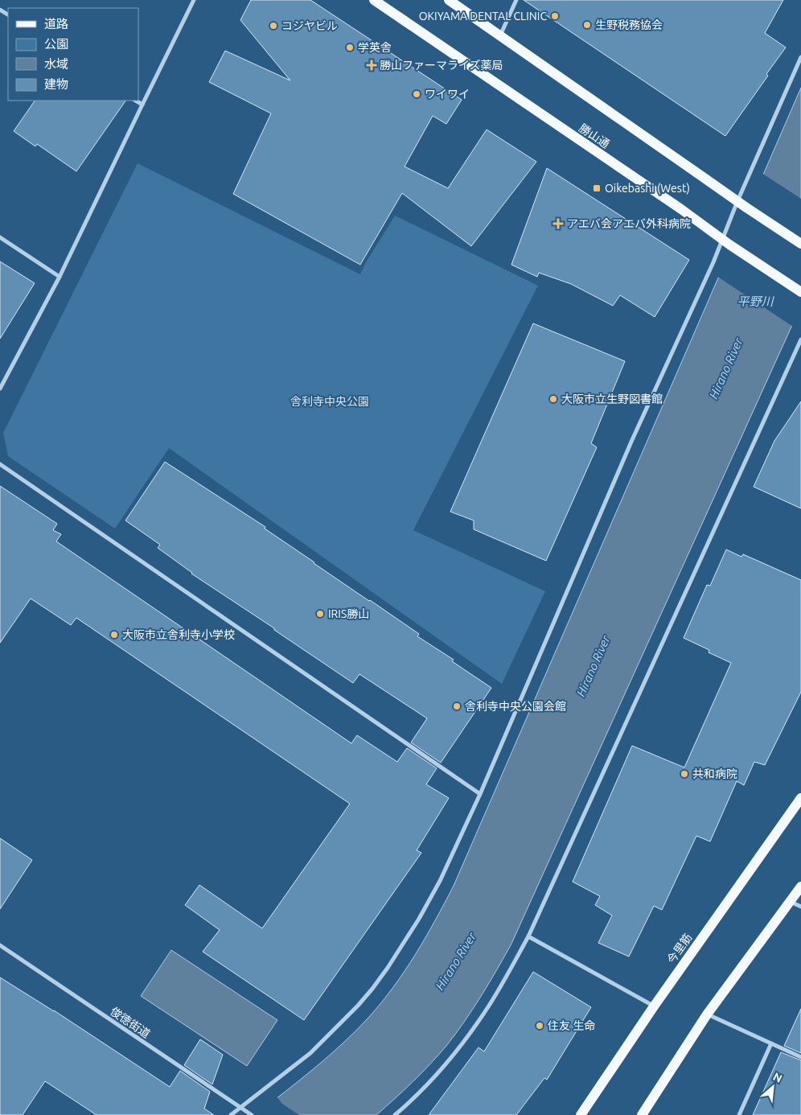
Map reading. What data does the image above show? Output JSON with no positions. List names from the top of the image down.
{
  "streets": {
    "main road": ["勝山通", "今里筋"],
    "street": ["俊徳街道"]
  },
  "water": ["平野川", "Hirano River"],
  "parks": ["舎利寺中央公園"],
  "places": {
    "other": [
      "OKIYAMA DENTAL CLINIC",
      "生野税務協会",
      "コジヤビル",
      "学英舎",
      "ワイワイ",
      "大阪市立生野図書館",
      "IRIS勝山",
      "大阪市立舎利寺小学校",
      "舎利寺中央公園会館",
      "共和病院",
      "住友 生命"
    ],
    "health": ["勝山ファーマライズ薬局", "アエバ会アエバ外科病院"],
    "transit": ["Oikebashi (West)"]
  },
  "legend": [
    "道路",
    "公園",
    "水域",
    "建物"
  ],
  "north": "top right"
}
